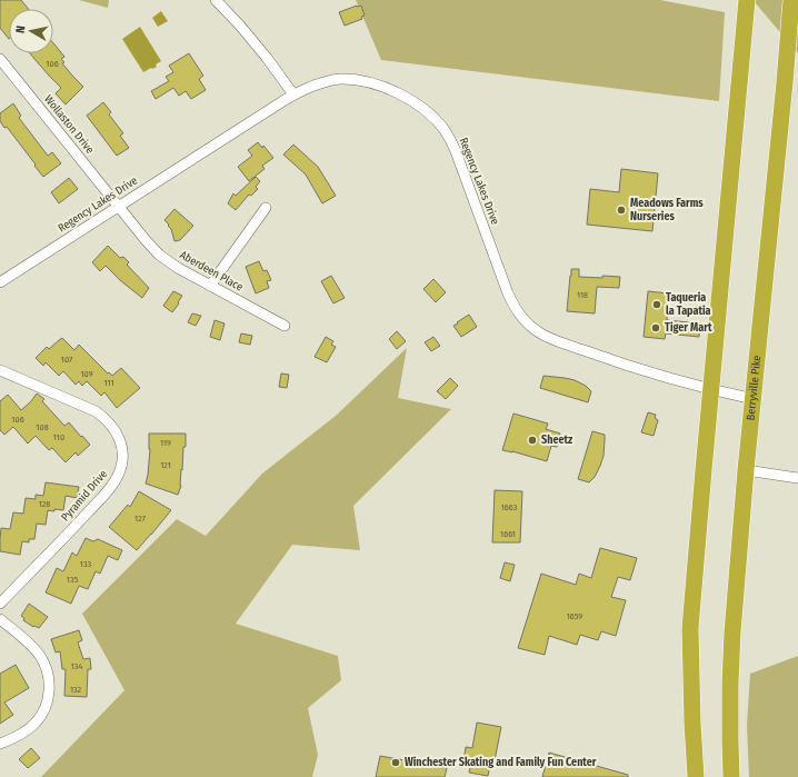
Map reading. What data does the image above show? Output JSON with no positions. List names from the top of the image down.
{
  "streets": {
    "highway": ["Berryville Pike"],
    "street": [
      "Wollaston Drive",
      "Regency Lakes Drive",
      "Aberdeen Place",
      "Pyramid Drive"
    ]
  },
  "crossings": [
    ["Wollaston Drive", "Regency Lakes Drive"],
    ["Wollaston Drive", "Aberdeen Place"],
    ["Regency Lakes Drive", "Aberdeen Place"],
    ["Regency Lakes Drive", "Berryville Pike"]
  ],
  "places": [
    "Meadows Farms Nurseries",
    "Taqueria la Tapatia",
    "Tiger Mart",
    "Sheetz",
    "Winchester Skating and Family Fun Center"
  ],
  "house_numbers": [
    "106",
    "118",
    "107",
    "109",
    "111",
    "106",
    "108",
    "110",
    "119",
    "121",
    "128",
    "1663",
    "127",
    "1661",
    "133",
    "135",
    "1659",
    "134",
    "132"
  ],
  "north": "left"
}
